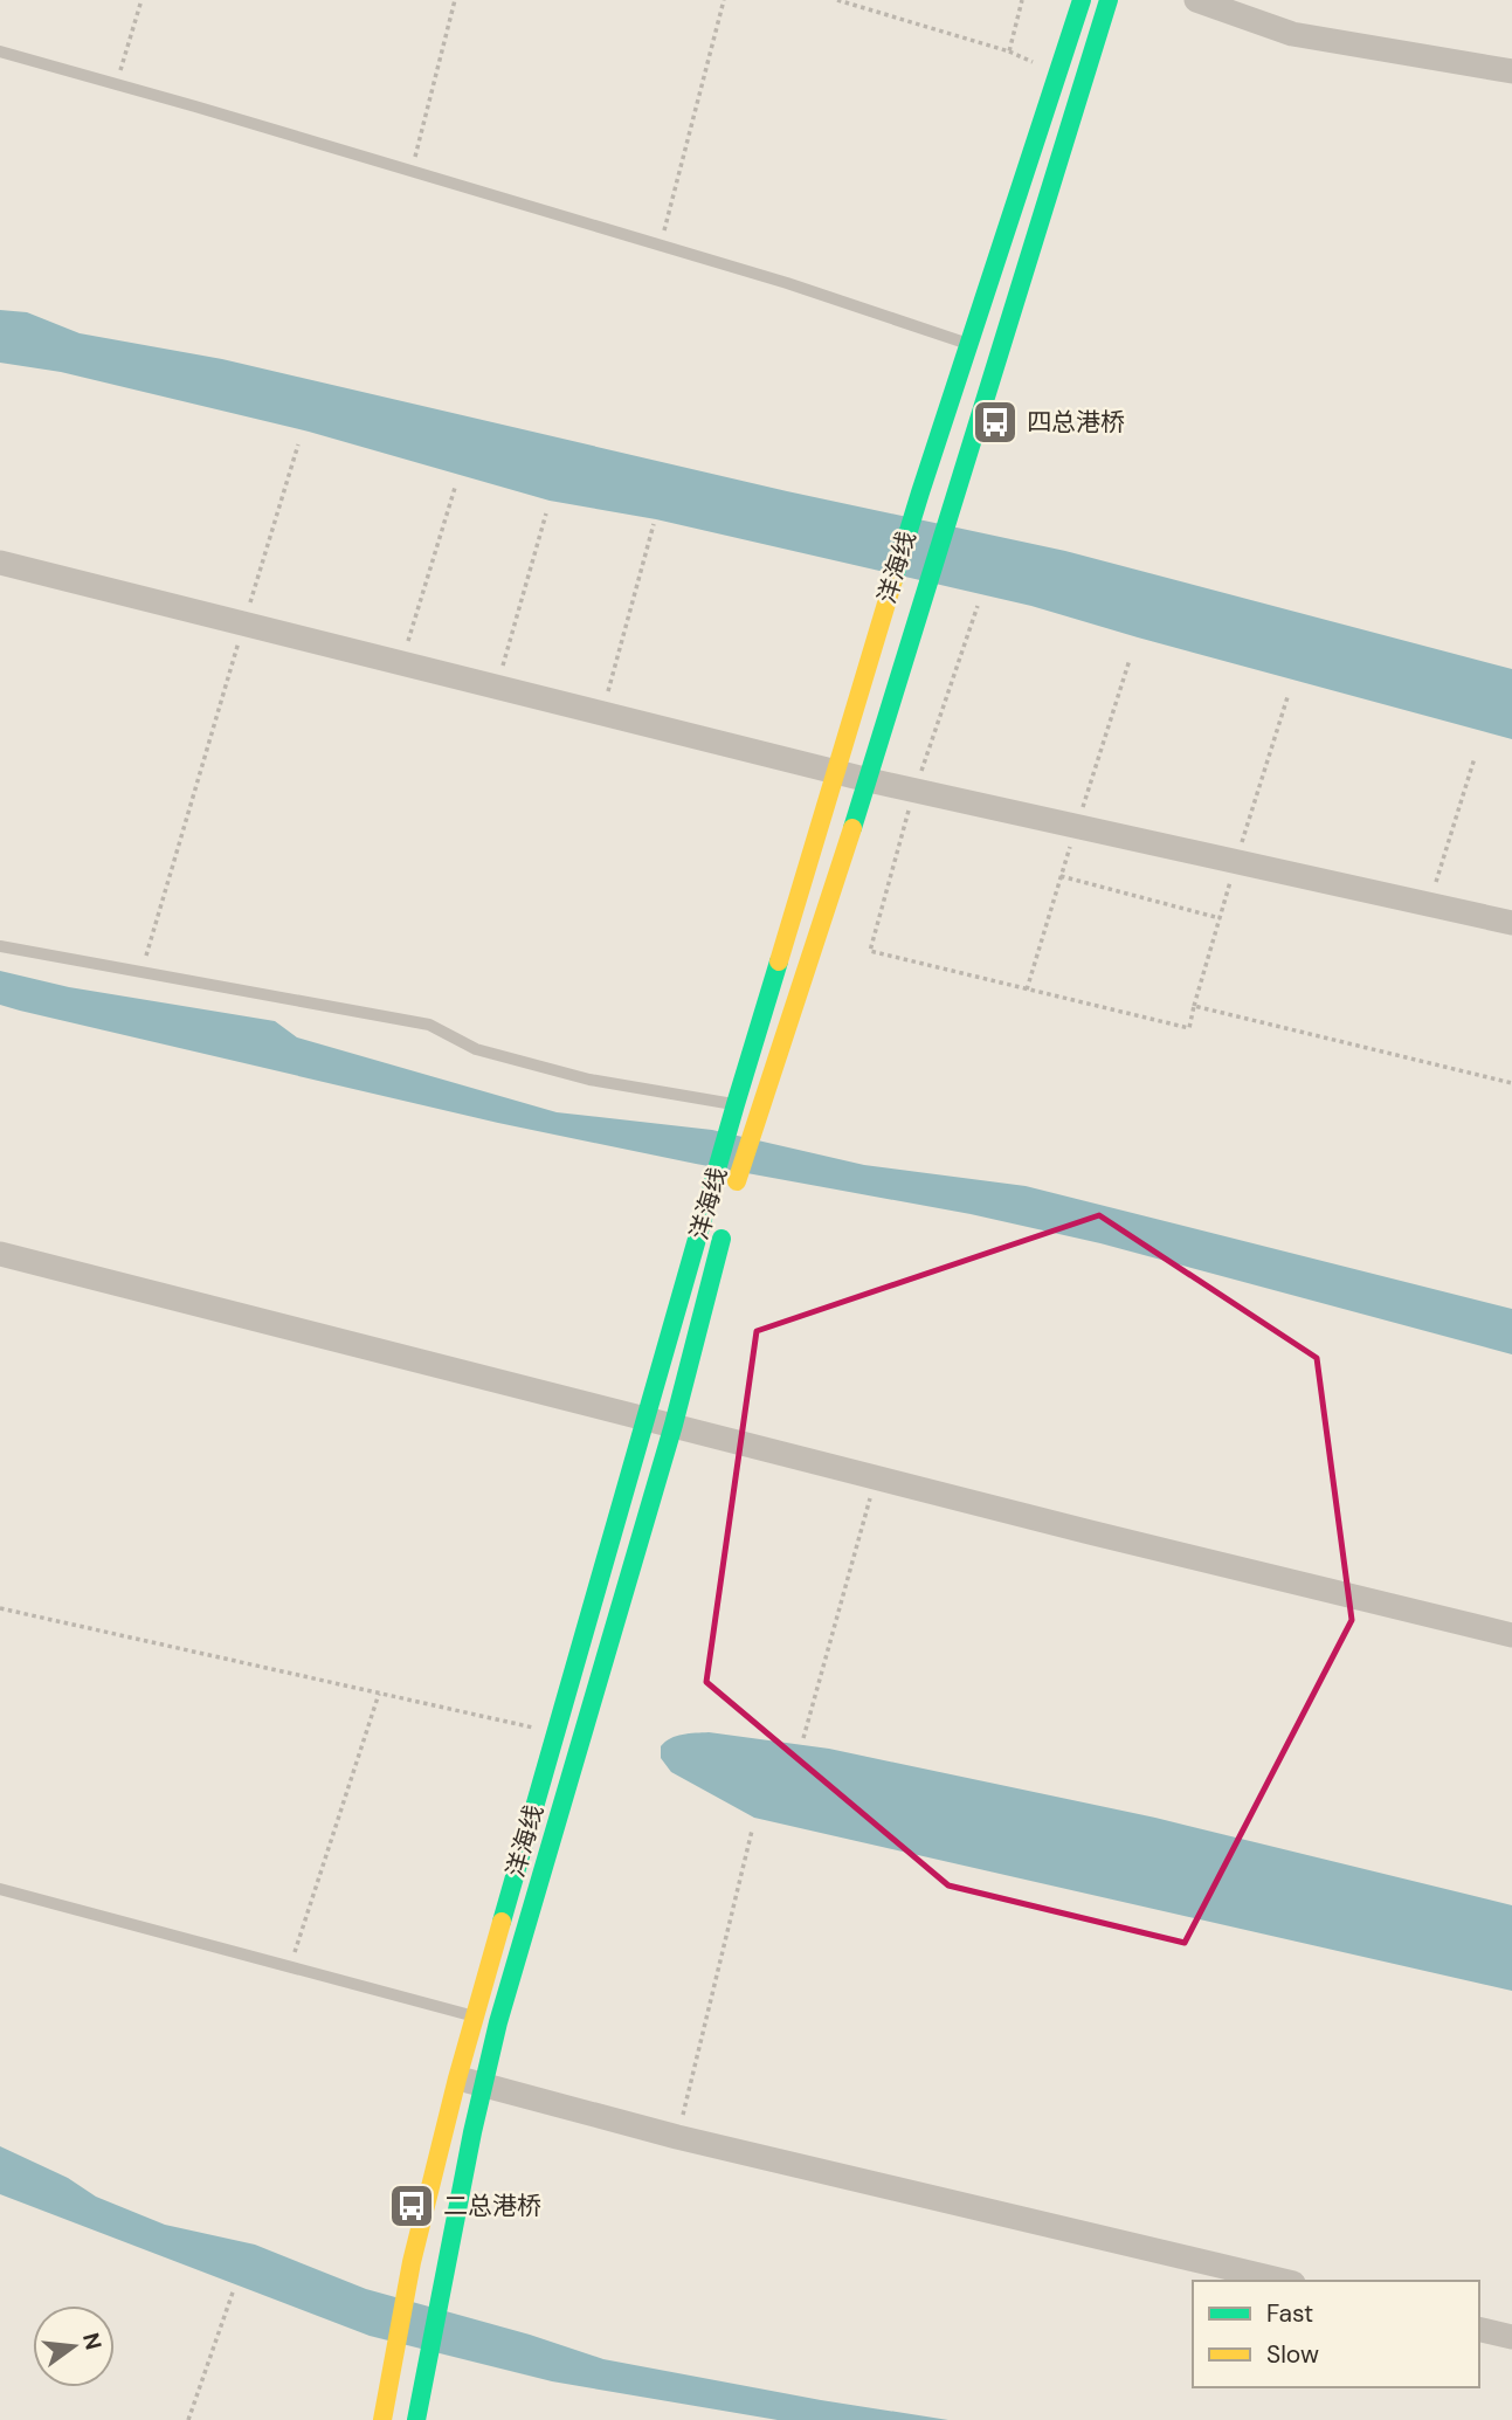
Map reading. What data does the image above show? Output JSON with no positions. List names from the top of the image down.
{
  "streets": {
    "main road": ["洋海线"]
  },
  "places": {
    "bus stop": ["四总港桥", "二总港桥"]
  },
  "legend": ["Fast", "Slow"],
  "north": "right"
}
